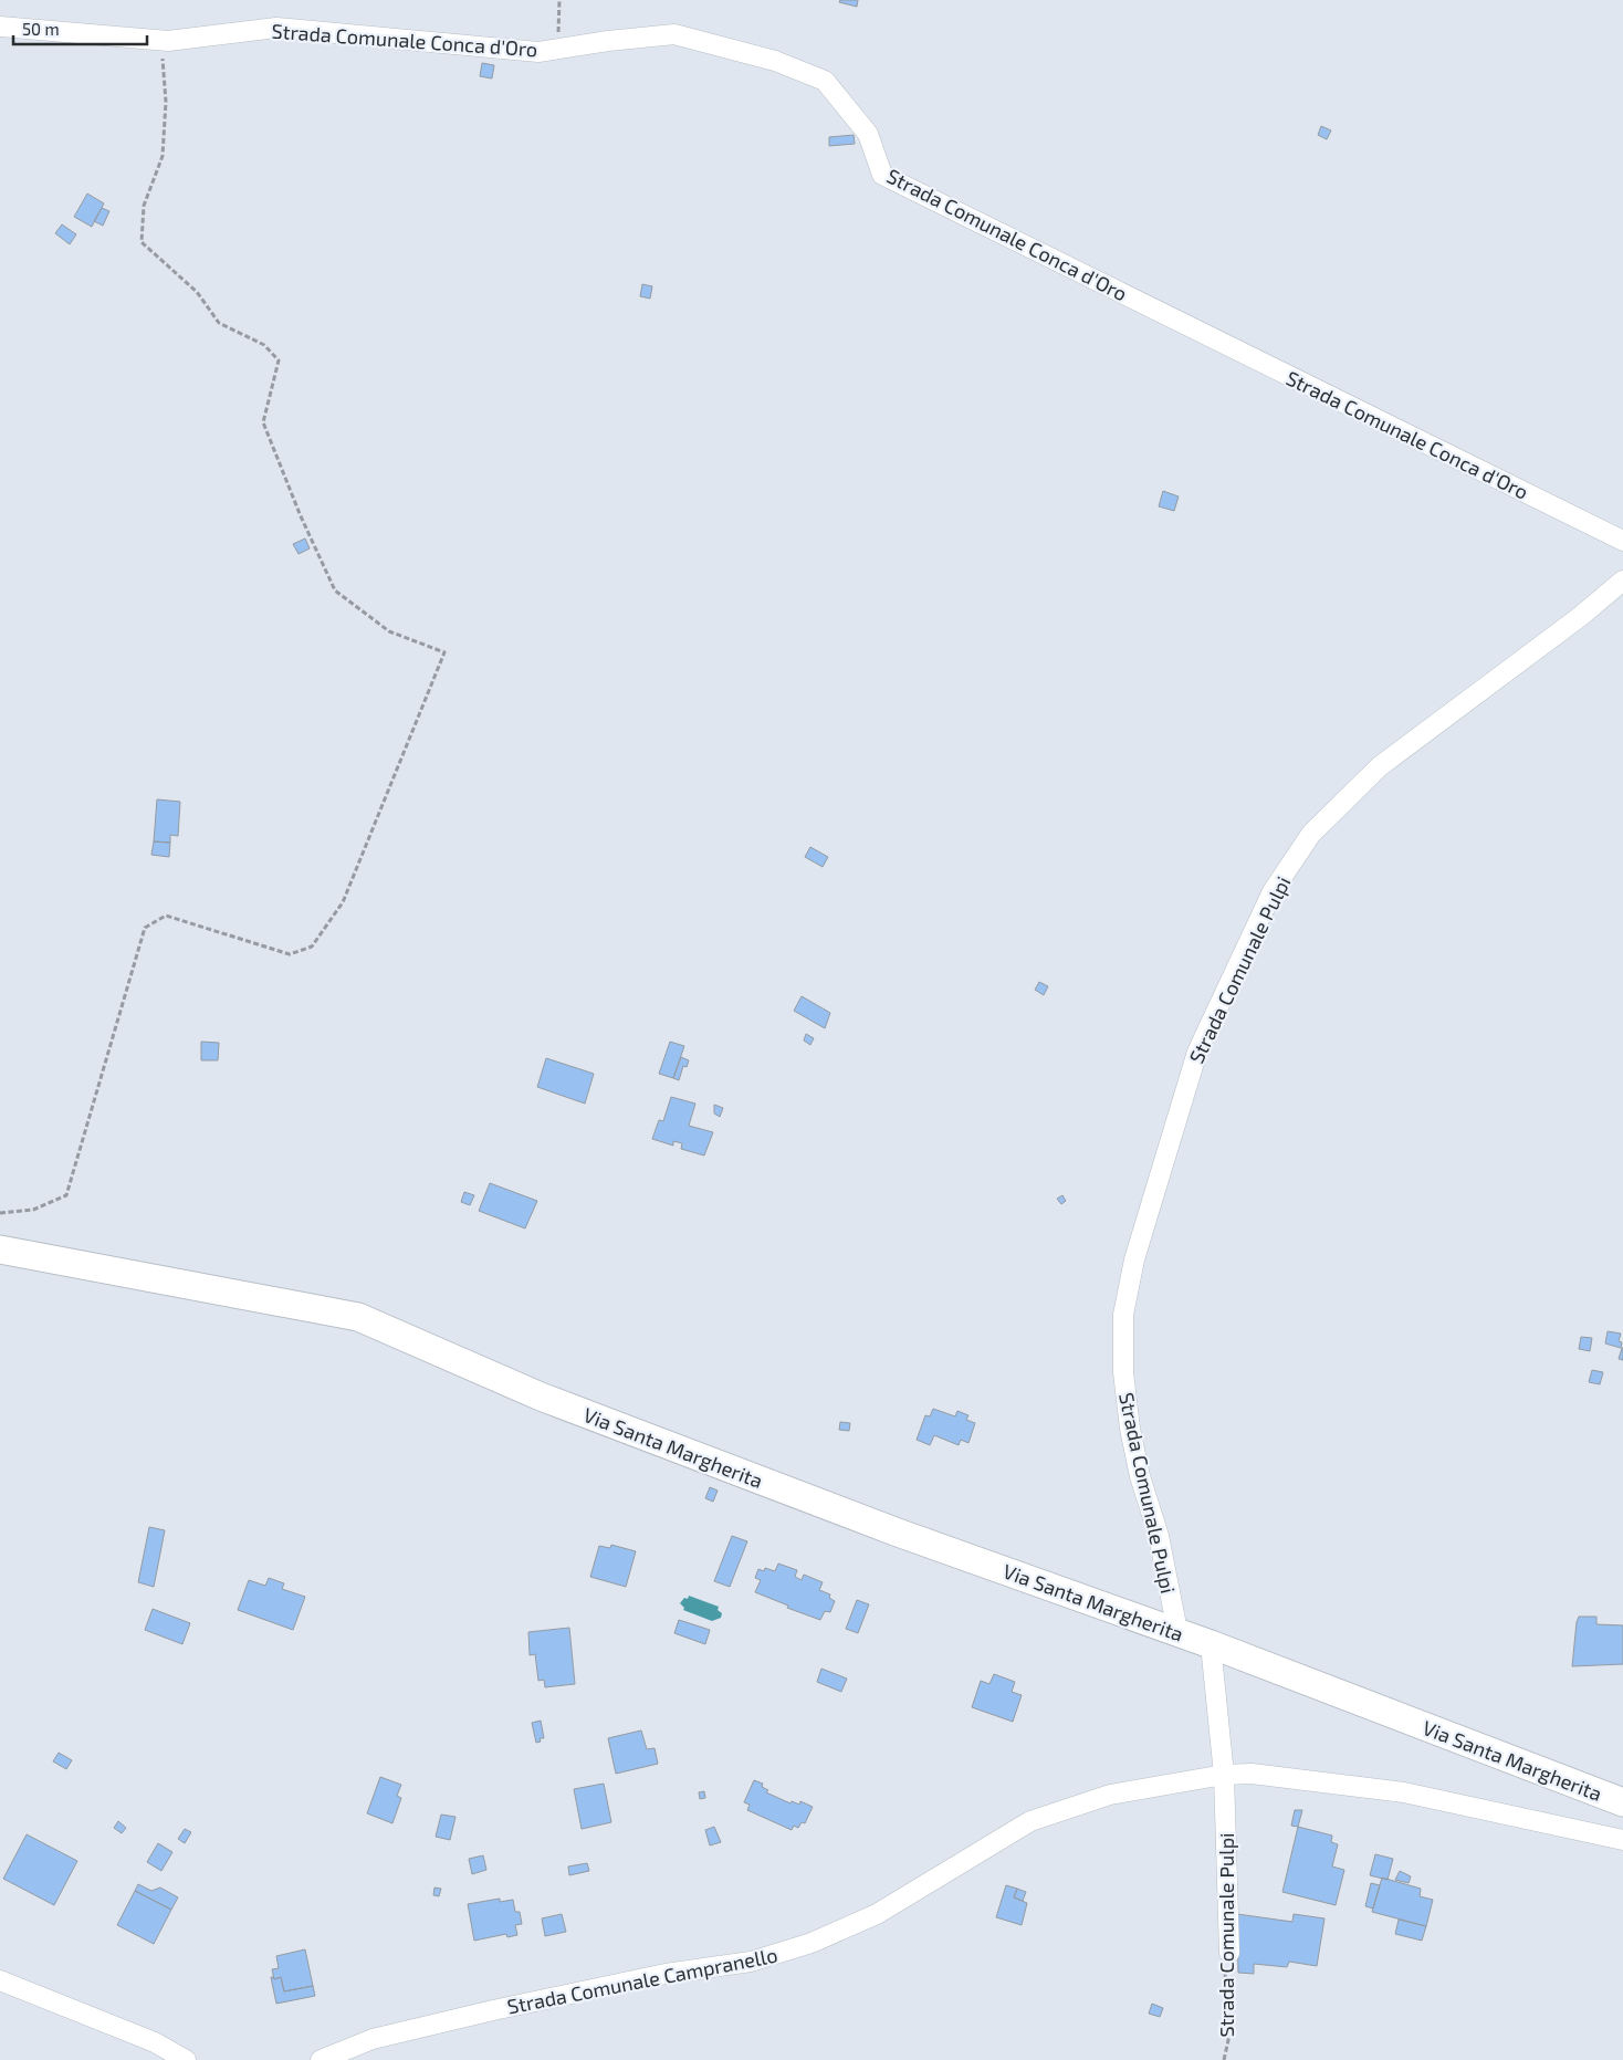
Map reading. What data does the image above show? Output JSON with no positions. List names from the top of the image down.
{
  "streets": {
    "street": [
      "Strada Comunale Conca d'Oro",
      "Strada Comunale Pulpi",
      "Via Santa Margherita",
      "Strada Comunale Campranello"
    ]
  },
  "crossings": [
    ["Strada Comunale Pulpi", "Via Santa Margherita"],
    ["Strada Comunale Pulpi", "Strada Comunale Campranello"]
  ],
  "scale_bar": "50 m"
}
